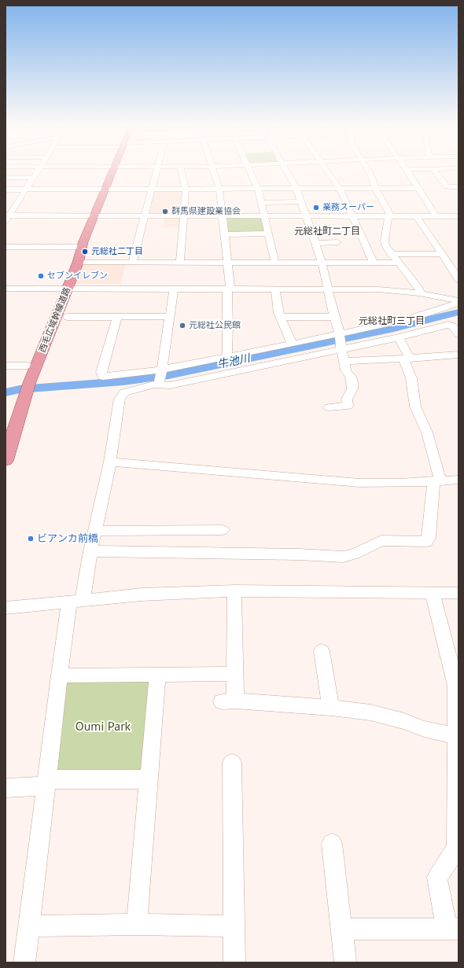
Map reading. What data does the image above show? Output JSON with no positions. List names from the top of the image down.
{
  "streets": {
    "main road": ["西毛広域幹線道路"]
  },
  "districts": ["元総社町二丁目", "元総社町三丁目"],
  "water": ["牛池川"],
  "parks": ["Oumi Park"],
  "places": [
    "業務スーパー",
    "群馬県建設業協会",
    "元総社二丁目",
    "セブンイレブン",
    "元総社公民館",
    "ビアンカ前橋"
  ]
}
